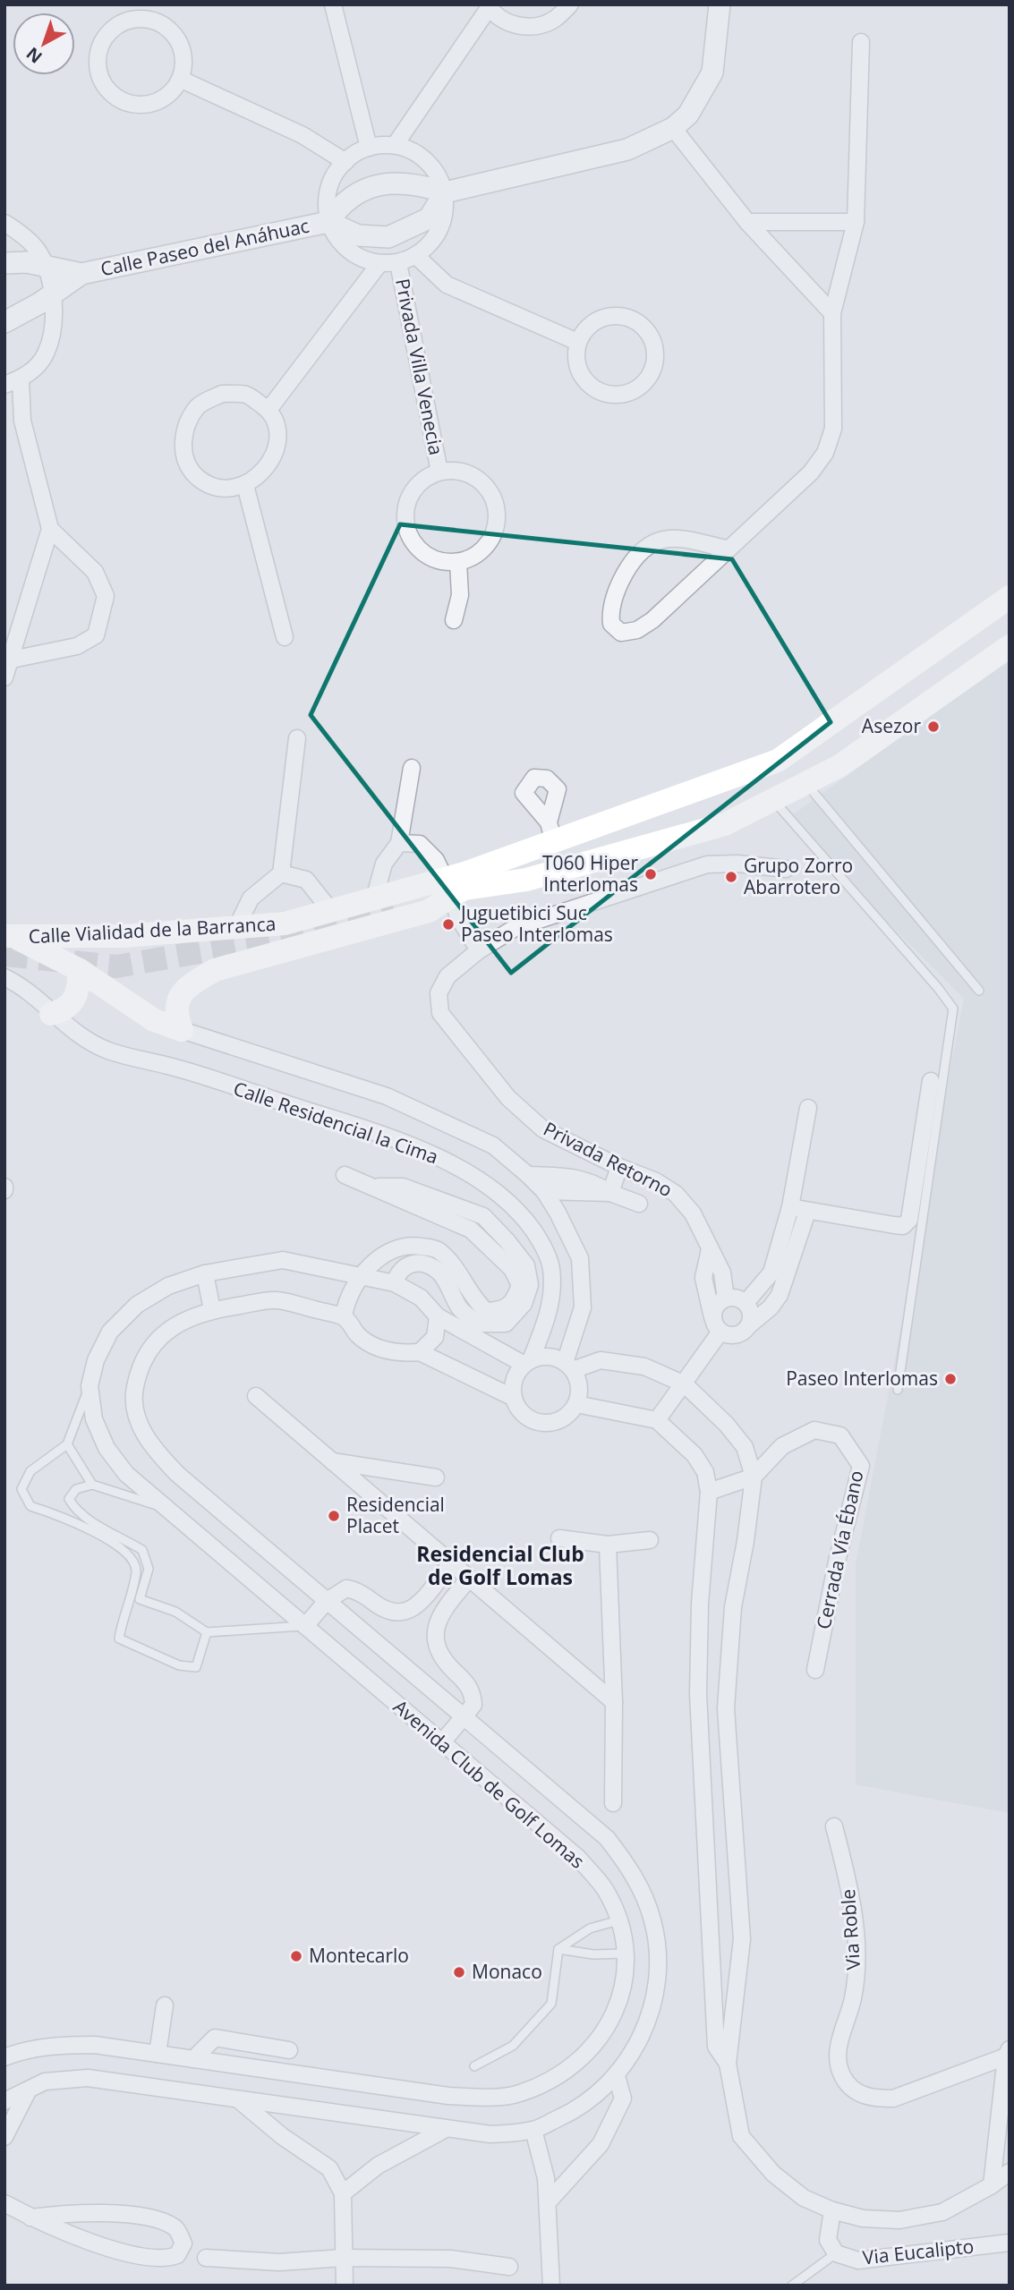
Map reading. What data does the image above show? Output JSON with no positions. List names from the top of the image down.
{
  "streets": {
    "main road": ["Calle Vialidad de la Barranca"],
    "street": [
      "Calle Paseo del Anáhuac",
      "Privada Villa Venecia",
      "Calle Residencial la Cima",
      "Privada Retorno",
      "Cerrada Vía Ébano",
      "Avenida Club de Golf Lomas",
      "Via Roble",
      "Via Eucalipto"
    ]
  },
  "crossings": [
    ["Calle Residencial la Cima", "Avenida Club de Golf Lomas"]
  ],
  "districts": ["Residencial Club de Golf Lomas"],
  "places": [
    "Asezor",
    "T060 Hiper Interlomas",
    "Grupo Zorro Abarrotero",
    "Juguetibici Suc Paseo Interlomas",
    "Paseo Interlomas",
    "Residencial Placet",
    "Montecarlo",
    "Monaco"
  ],
  "north": "bottom left"
}
